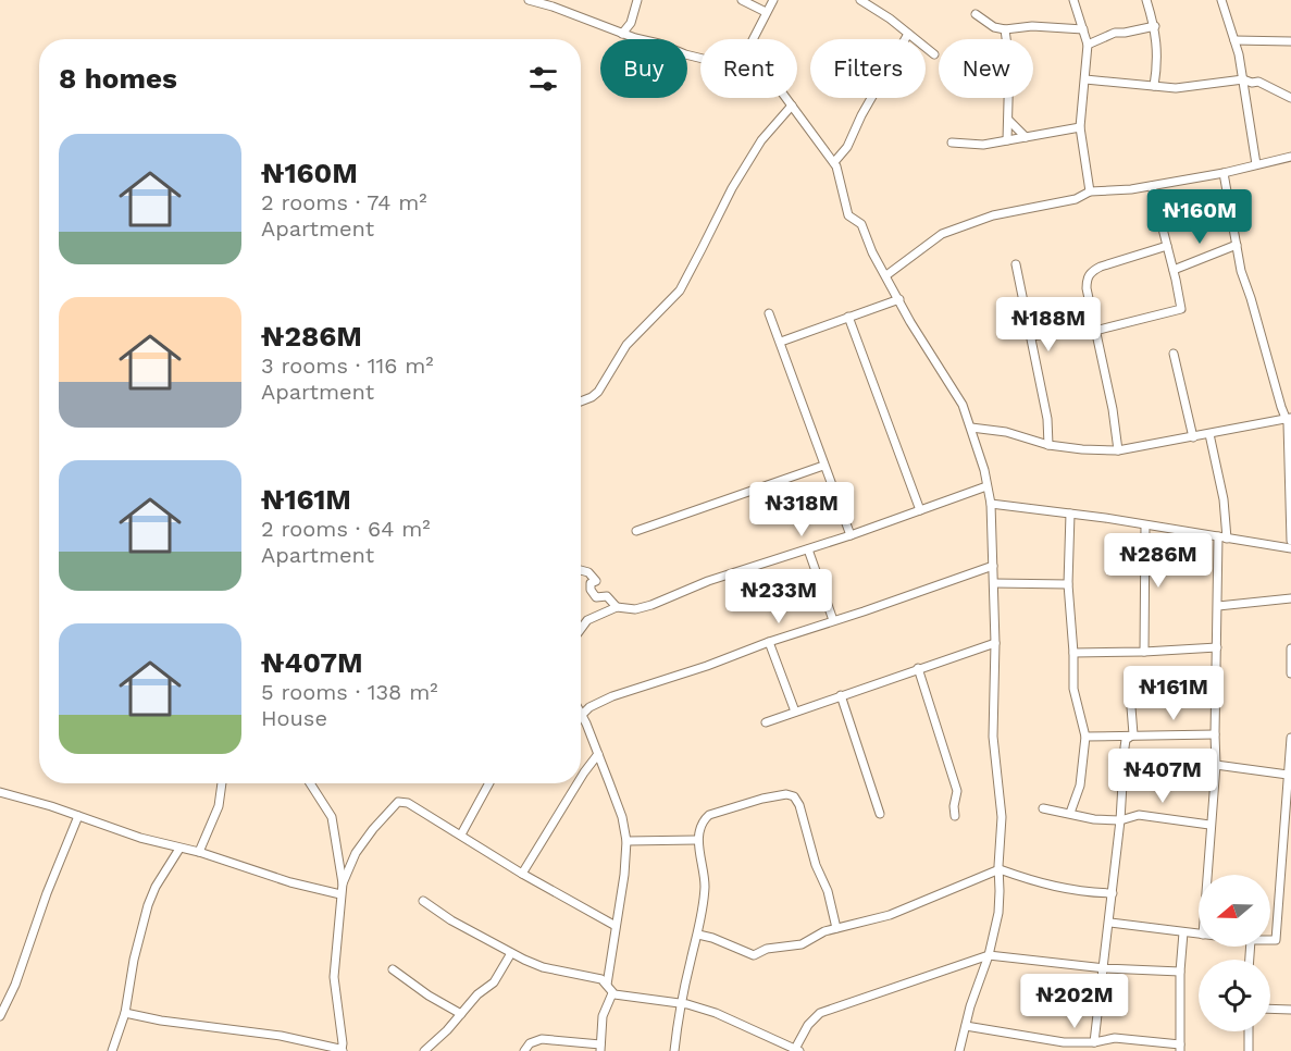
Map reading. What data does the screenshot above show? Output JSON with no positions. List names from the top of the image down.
{
  "north": "left",
  "page": {
    "chip": [
      "Buy",
      "Rent",
      "Filters",
      "New"
    ],
    "heading": "8 homes",
    "list": [
      {
        "name": "₦160M",
        "note": "2 rooms · 74 m² · Apartment"
      },
      {
        "name": "₦286M",
        "note": "3 rooms · 116 m² · Apartment"
      },
      {
        "name": "₦161M",
        "note": "2 rooms · 64 m² · Apartment"
      },
      {
        "name": "₦407M",
        "note": "5 rooms · 138 m² · House"
      }
    ],
    "price": [
      "₦160M",
      "₦188M",
      "₦318M",
      "₦286M",
      "₦233M",
      "₦161M",
      "₦407M",
      "₦202M"
    ]
  }
}
